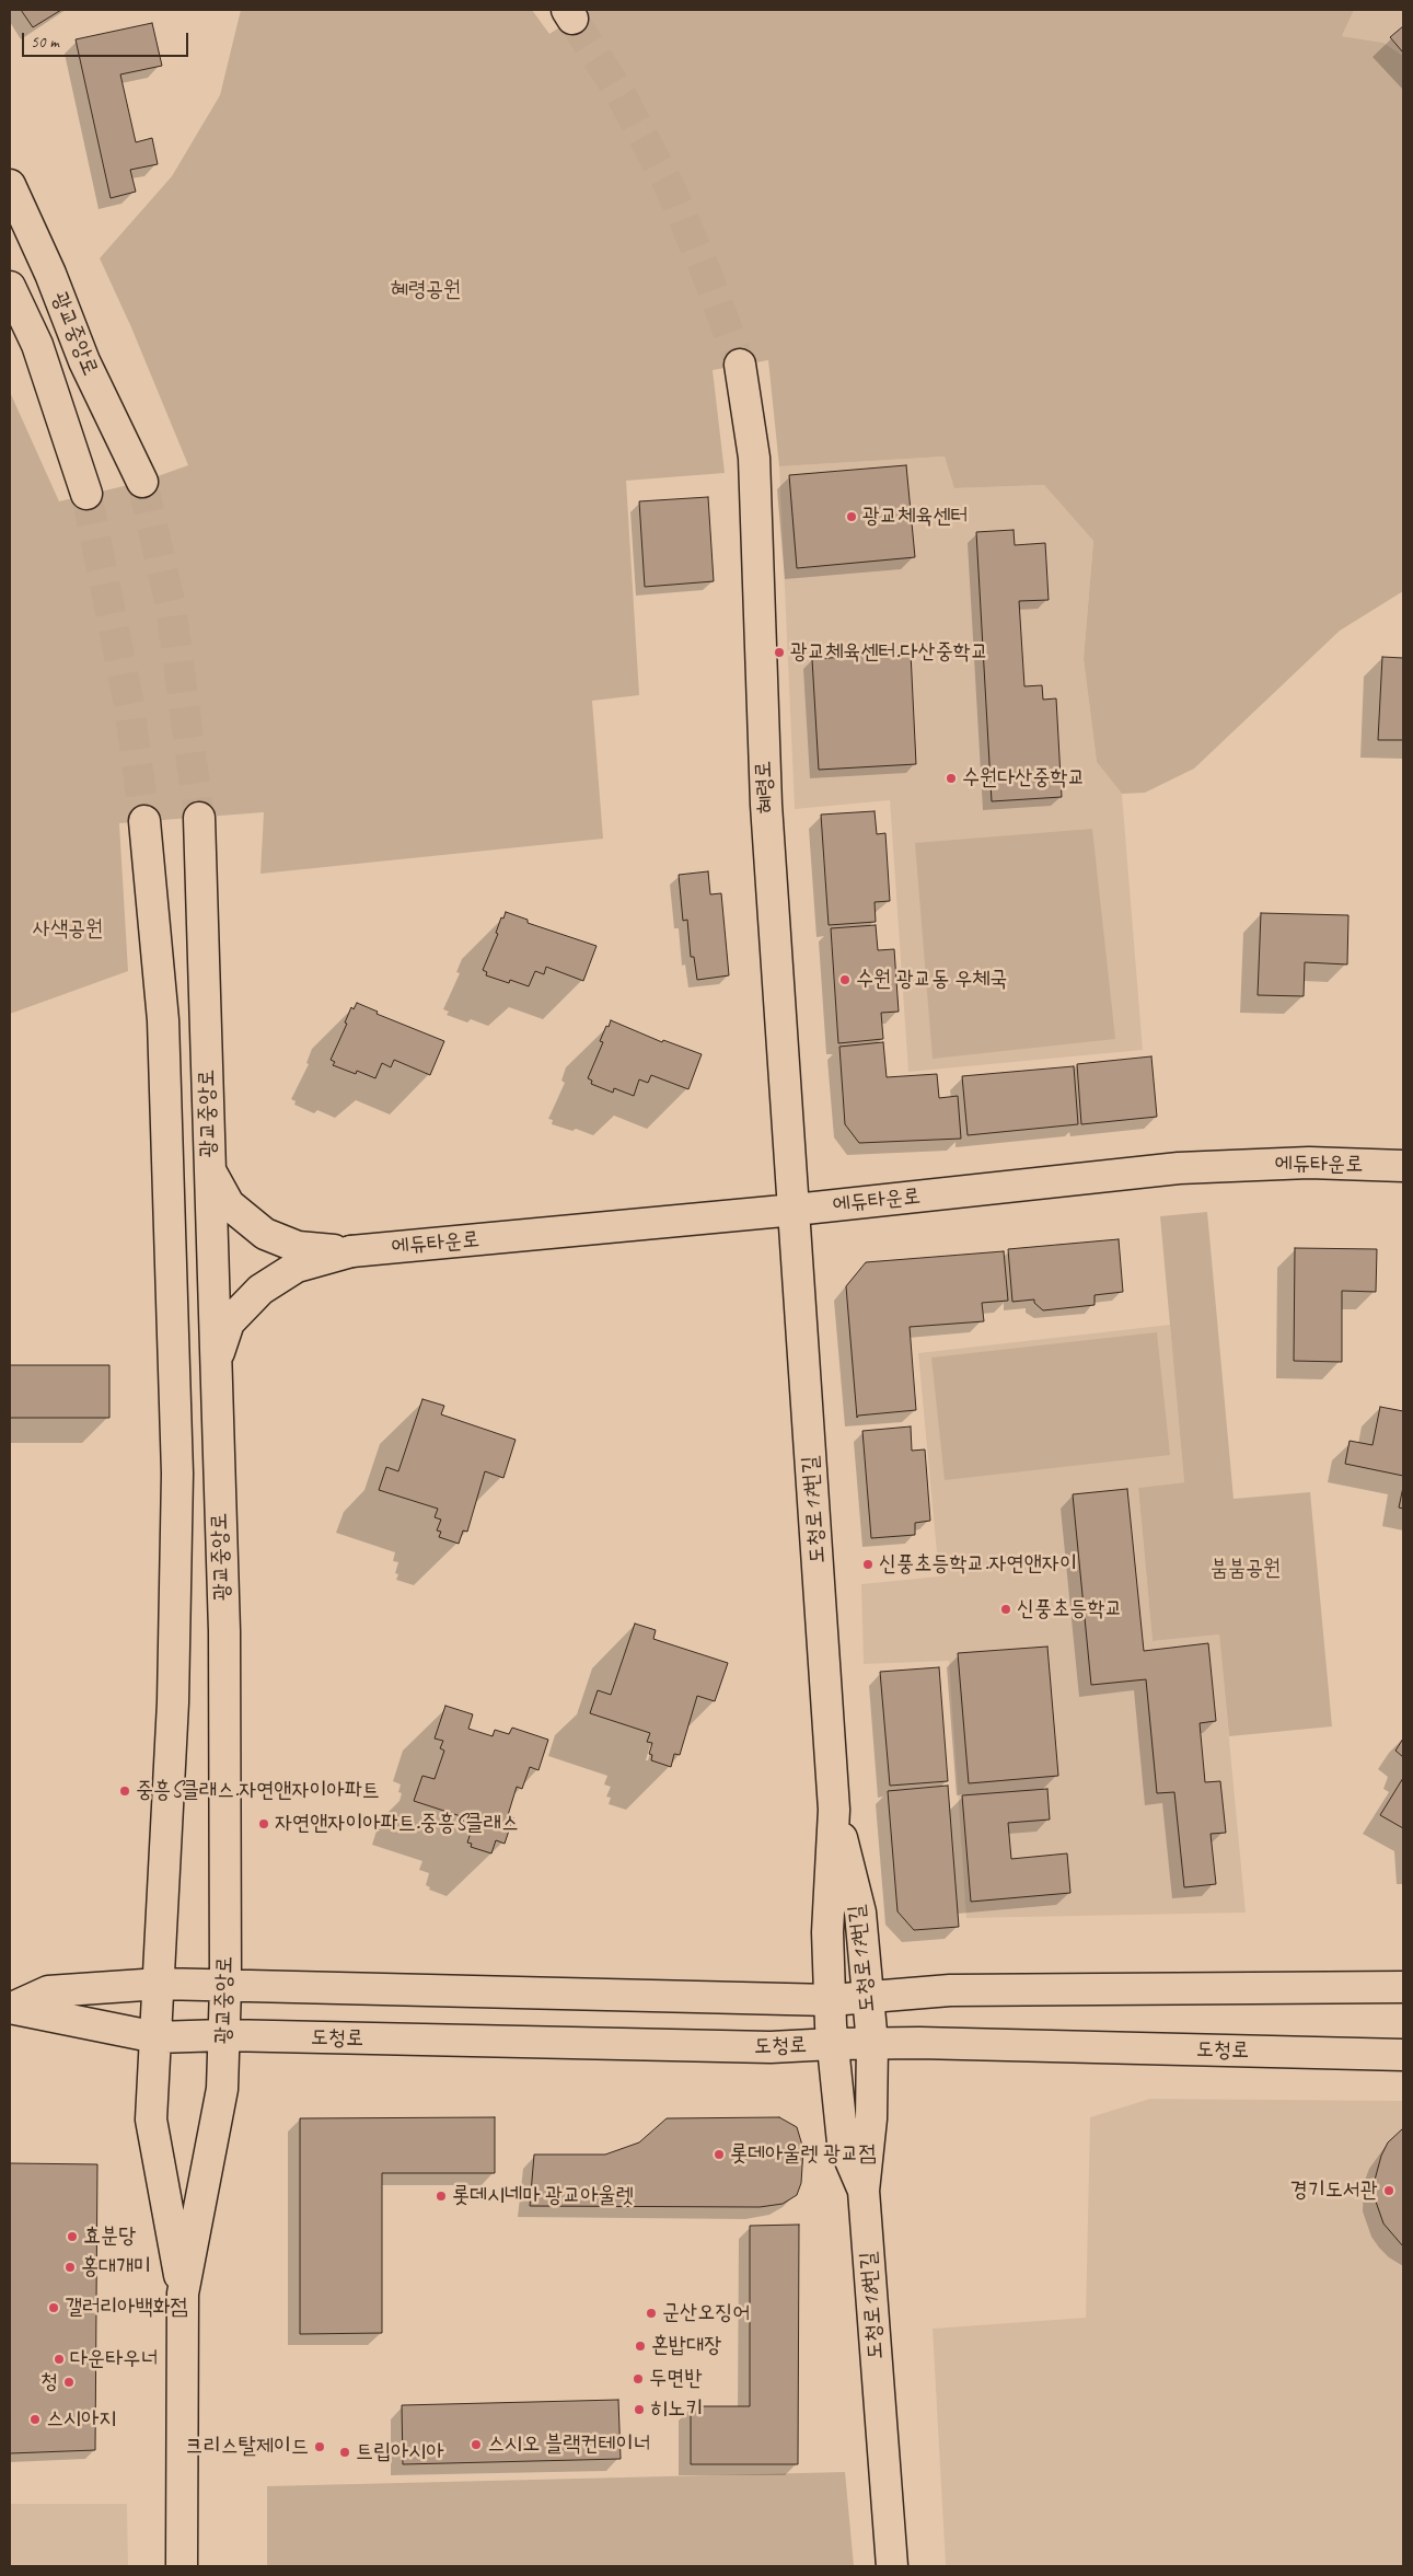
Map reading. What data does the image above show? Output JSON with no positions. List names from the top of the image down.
{
  "streets": {
    "main road": [
      "광교중앙로",
      "혜령로",
      "에듀타운로",
      "도청로17번길",
      "도청로",
      "도청로18번길"
    ]
  },
  "crossings": [
    ["광교중앙로", "도청로"],
    ["혜령로", "에듀타운로"],
    ["혜령로", "도청로17번길"],
    ["에듀타운로", "도청로17번길"],
    ["도청로17번길", "도청로"],
    ["도청로17번길", "도청로18번길"],
    ["도청로", "도청로18번길"]
  ],
  "parks": ["혜령공원", "사색공원", "붐붐공원"],
  "places": [
    "광교체육센터",
    "광교체육센터.다산중학교",
    "수원다산중학교",
    "수원 광교동 우체국",
    "신풍초등학교.자연앤자이",
    "신풍초등학교",
    "중흥S클래스.자연앤자이아파트",
    "자연앤자이아파트.중흥S클래스",
    "롯데아울렛 광교점",
    "경기도서관",
    "롯데시네마 광교아울렛",
    "효분당",
    "홍대개미",
    "갤러리아백화점",
    "군산오징어",
    "혼밥대장",
    "다운타우너",
    "두면반",
    "청",
    "히노키",
    "스시아지",
    "스시오 블랙컨테이너",
    "크리스탈제이드",
    "트립아시아"
  ],
  "scale_bar": "50 m"
}
